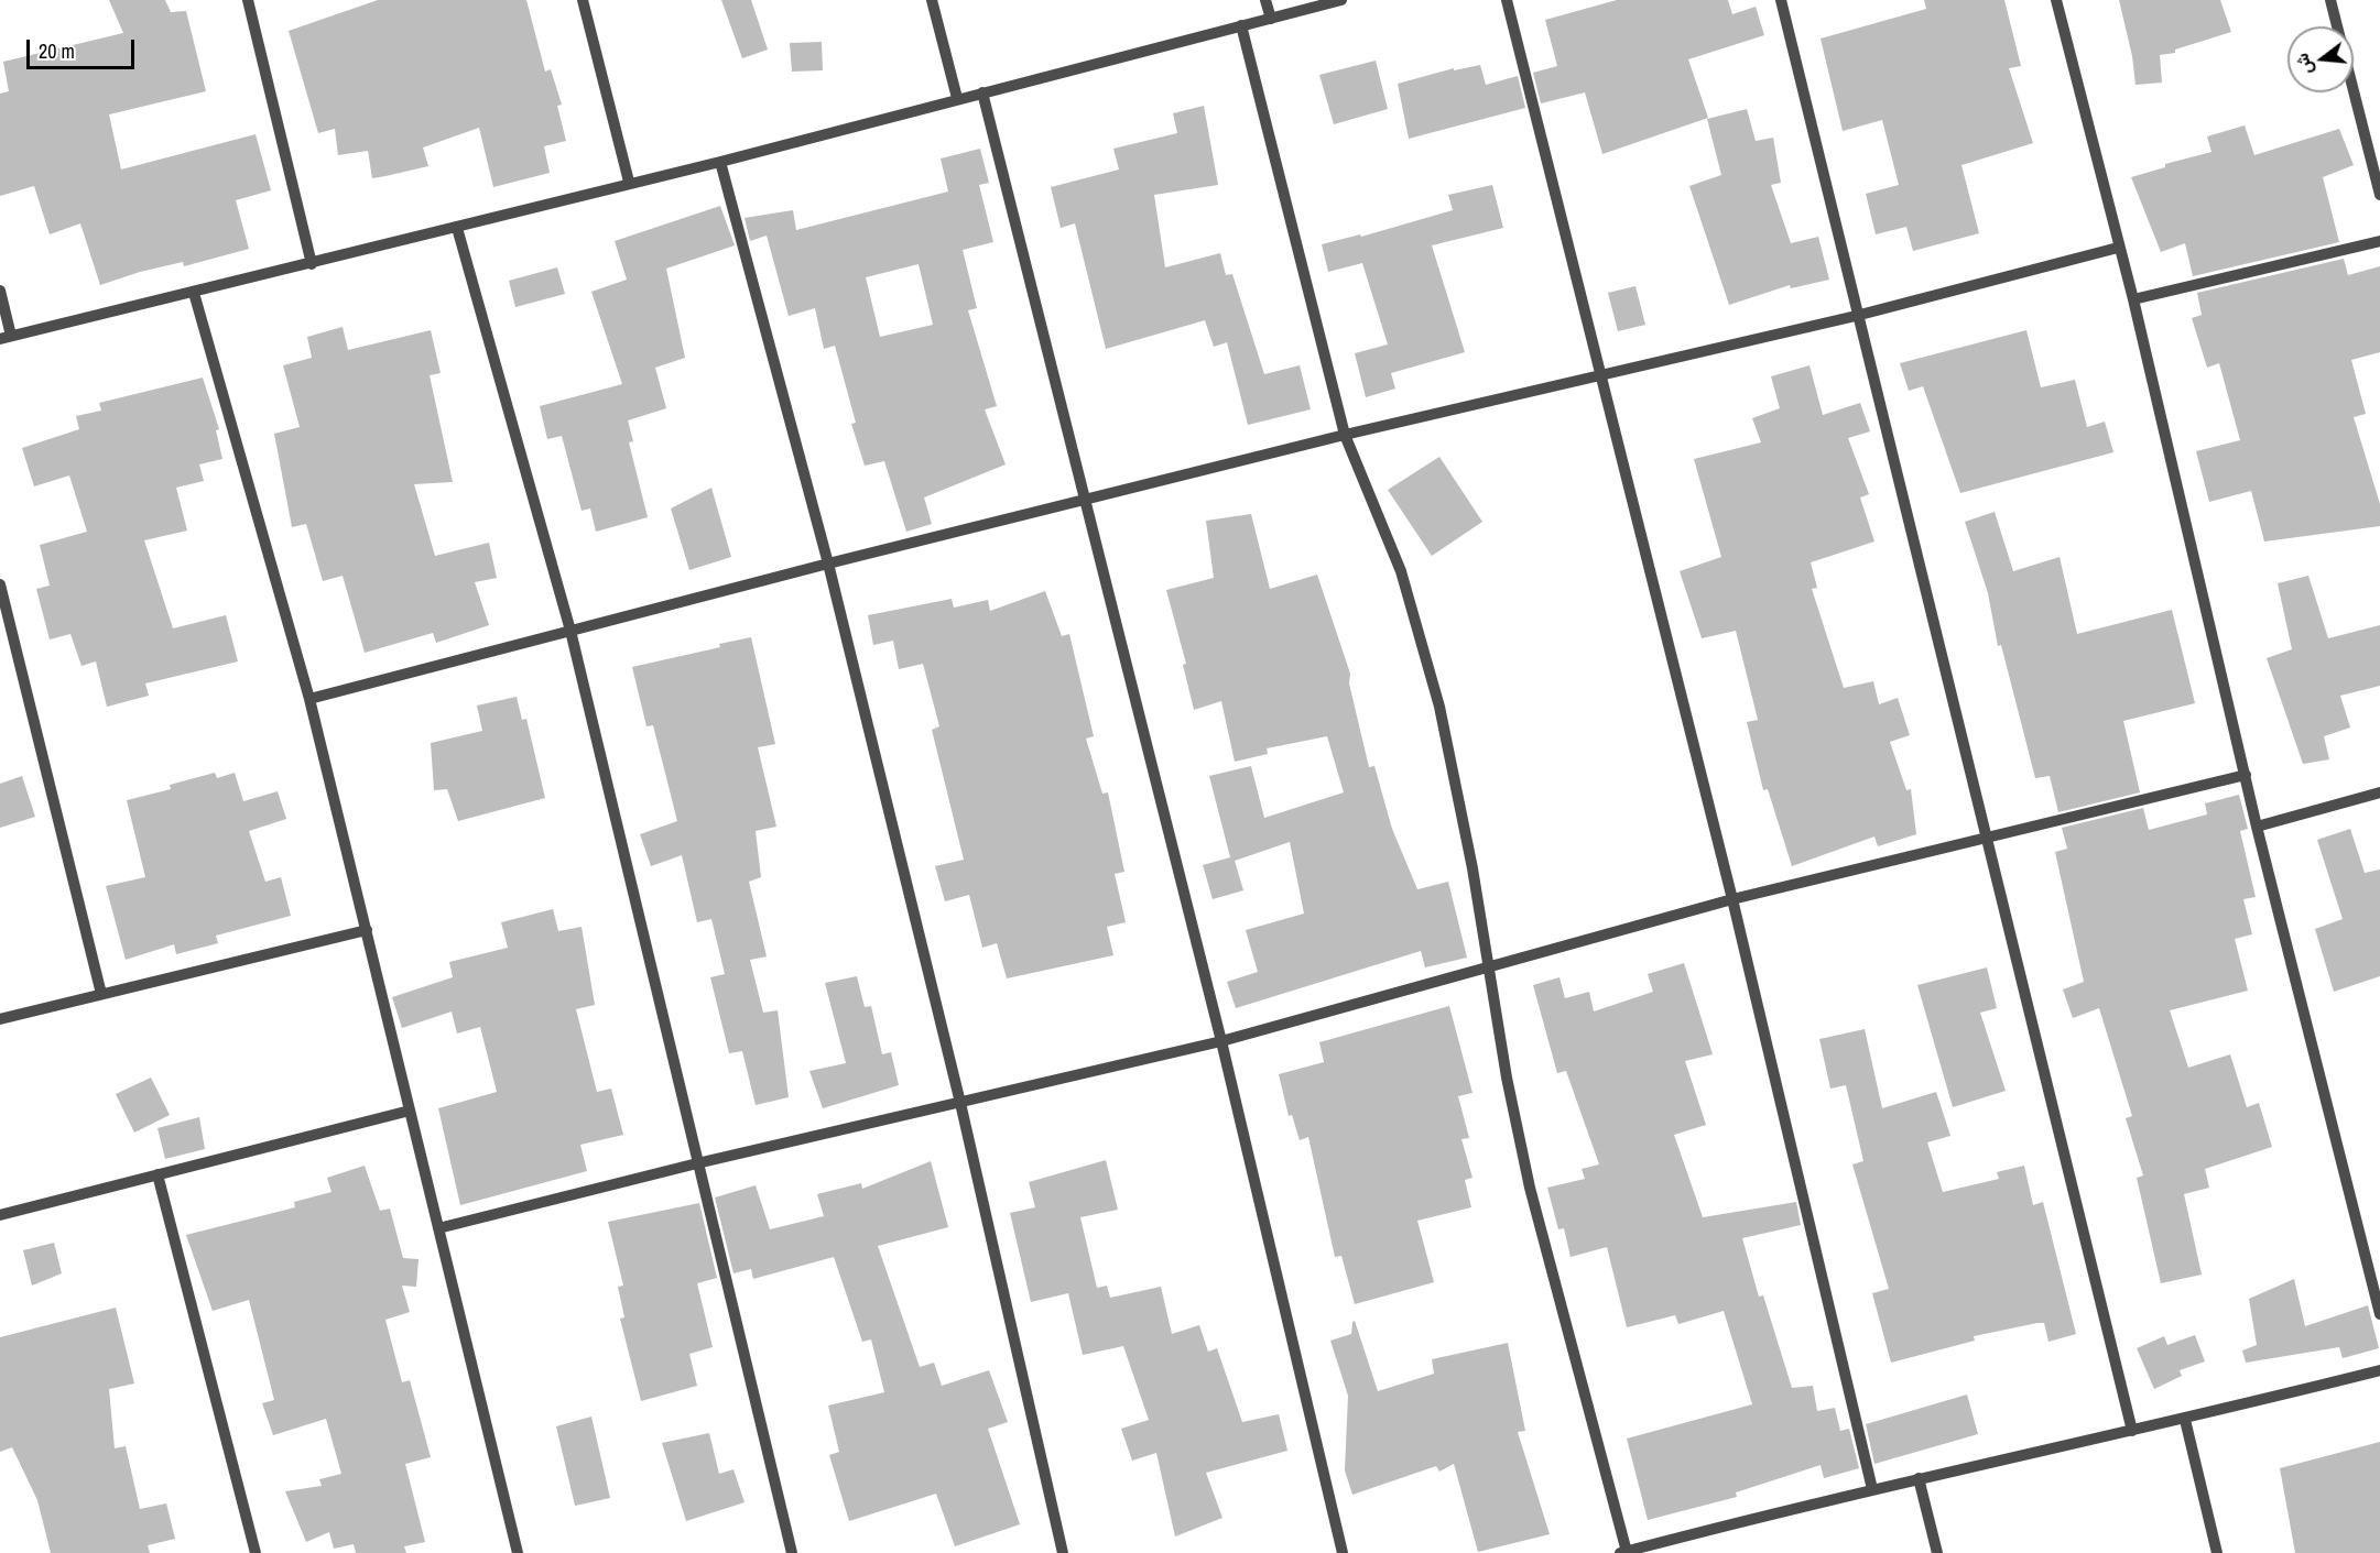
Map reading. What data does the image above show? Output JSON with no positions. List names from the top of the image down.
{
  "scale_bar": "20 m",
  "north": "left"
}
